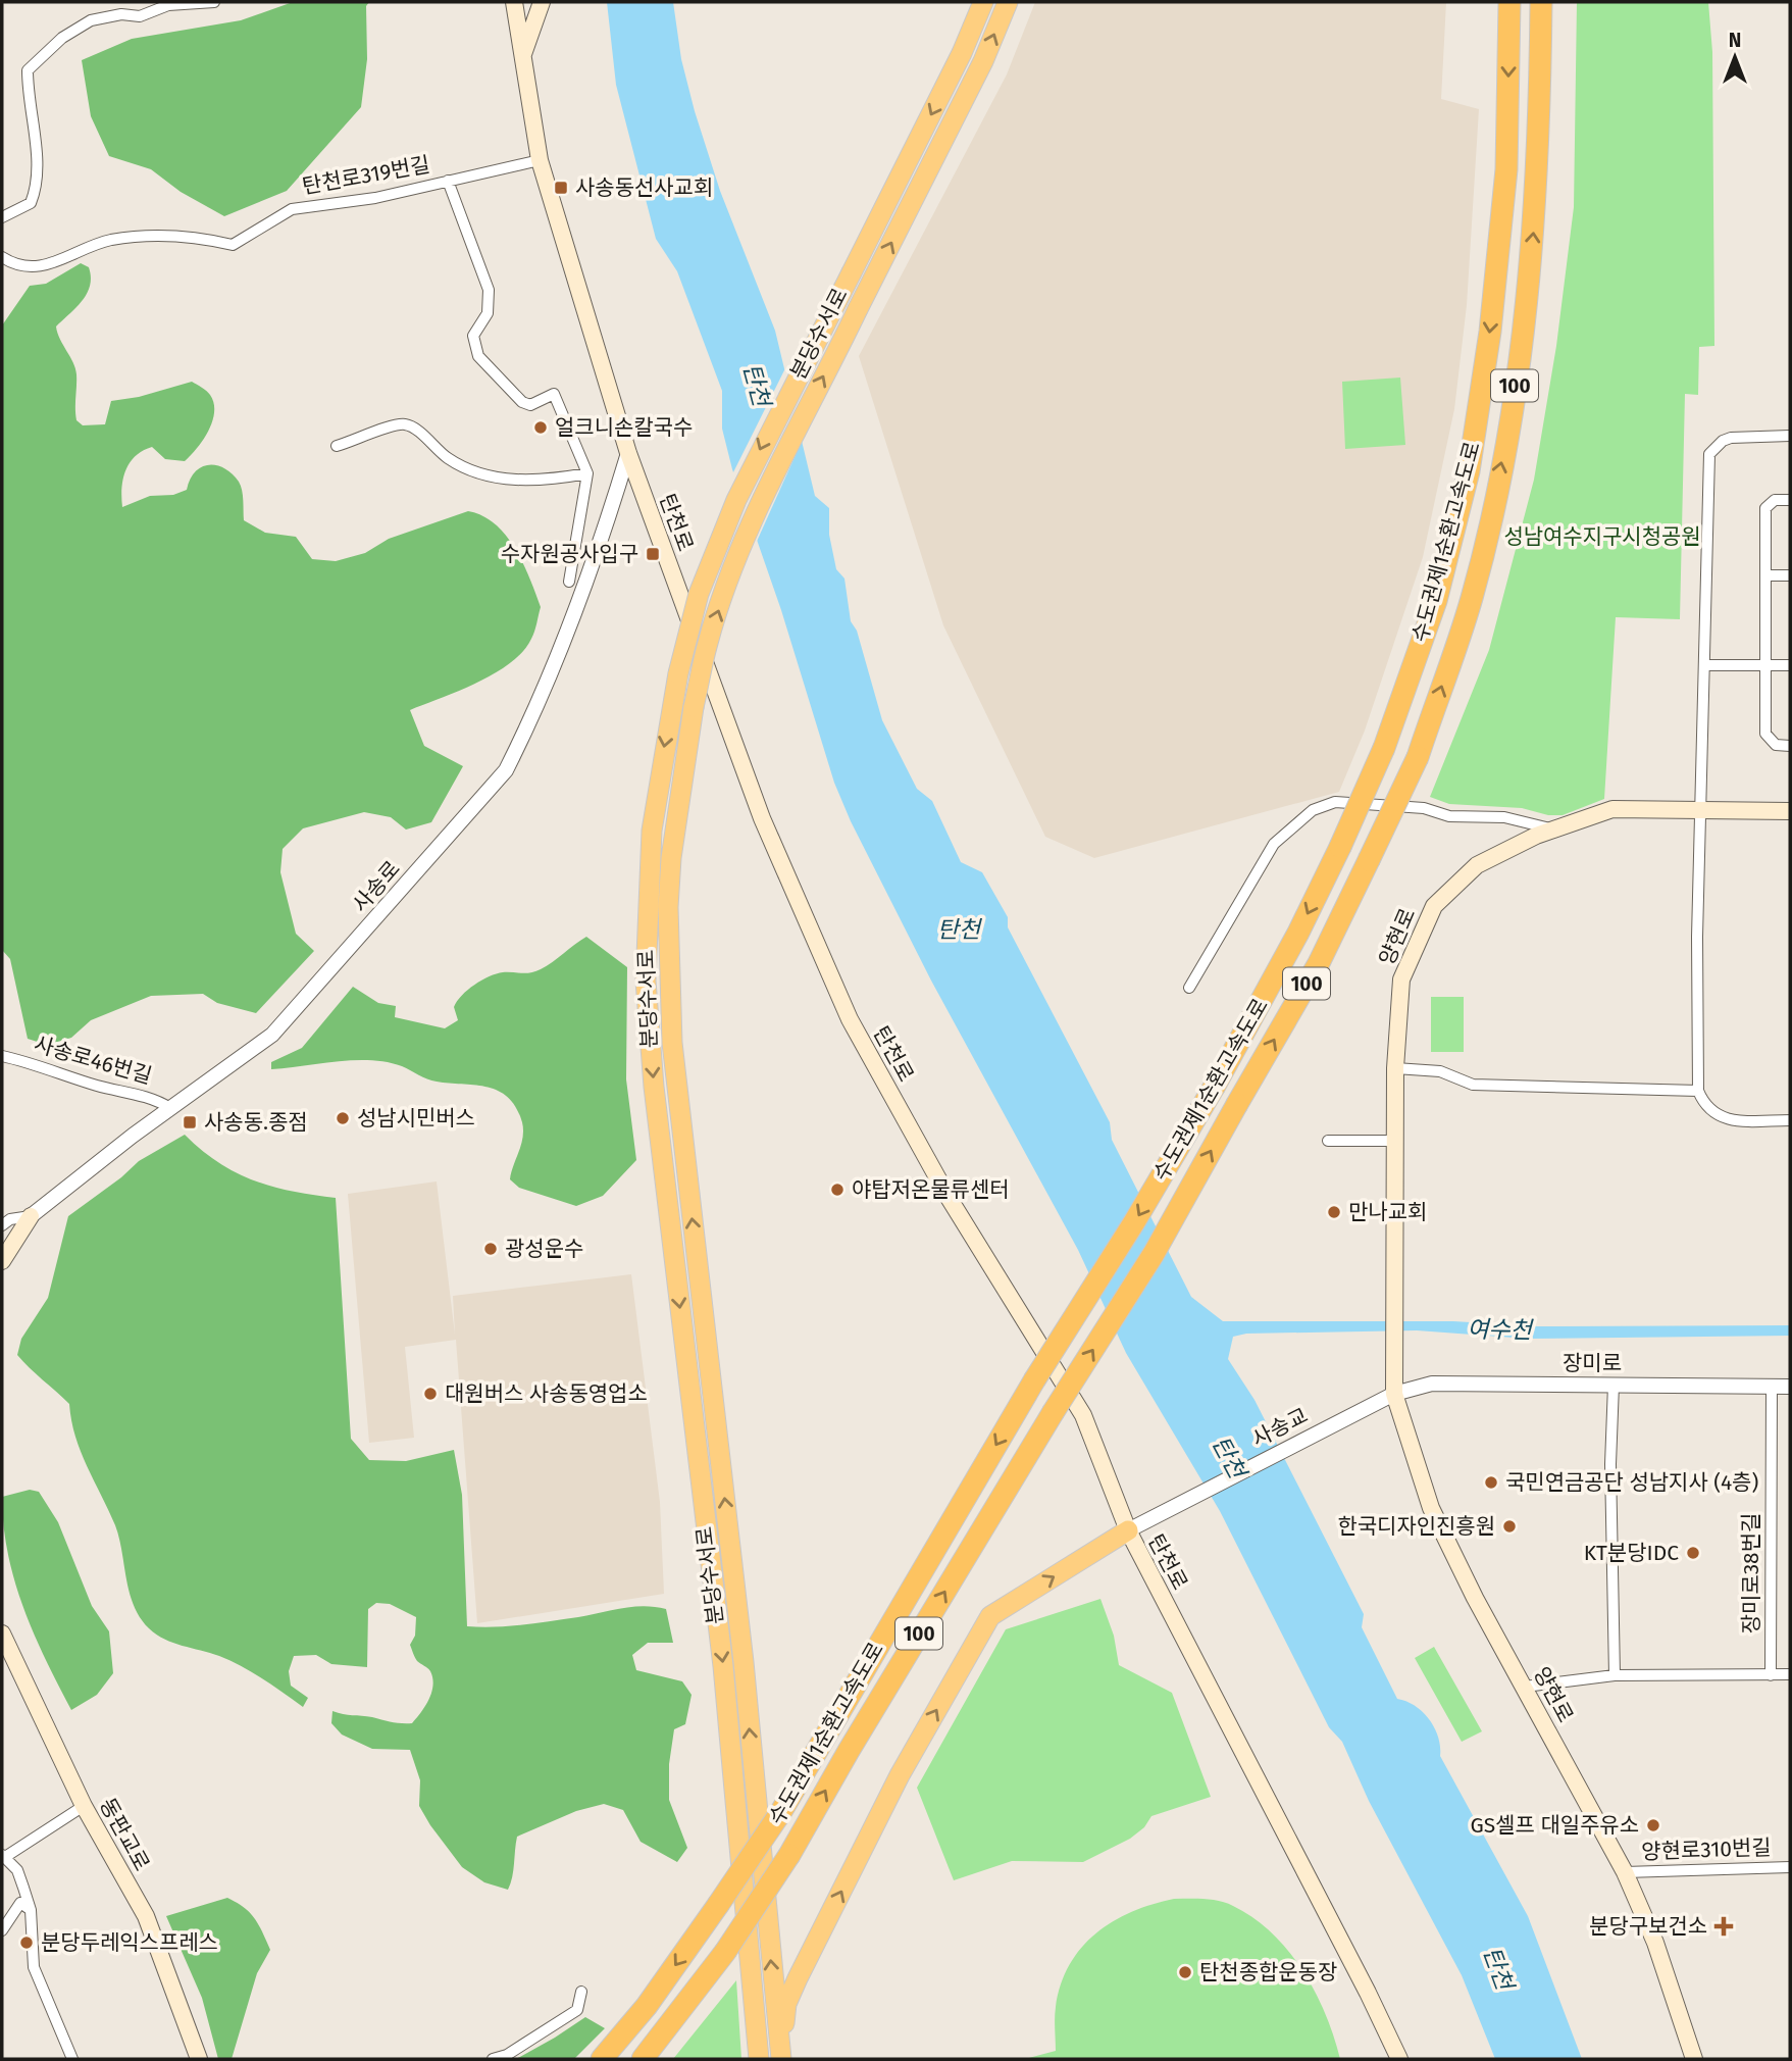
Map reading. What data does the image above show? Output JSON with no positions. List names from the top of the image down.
{
  "streets": {
    "highway": ["분당수서로", "100", "수도권제1순환고속도로"],
    "main road": ["탄천로", "양현로", "동판교로"],
    "street": [
      "탄천로319번길",
      "사송로",
      "사송로46번길",
      "장미로",
      "사송교",
      "장미로38번길",
      "양현로310번길"
    ]
  },
  "crossings": [
    ["탄천로319번길", "탄천로"],
    ["탄천로", "사송로"],
    ["탄천로", "사송교"],
    ["사송로", "사송로46번길"],
    ["양현로", "장미로"],
    ["양현로", "양현로310번길"],
    ["장미로", "사송교"],
    ["장미로", "장미로38번길"]
  ],
  "water": ["탄천", "여수천"],
  "parks": ["성남여수지구시청공원"],
  "places": {
    "transit": ["사송동선사교회", "수자원공사입구", "사송동.종점"],
    "other": [
      "얼크니손칼국수",
      "성남시민버스",
      "야탑저온물류센터",
      "만나교회",
      "광성운수",
      "대원버스 사송동영업소",
      "국민연금공단 성남지사 (4층)",
      "한국디자인진흥원",
      "KT분당IDC",
      "GS셀프 대일주유소",
      "분당두레익스프레스",
      "탄천종합운동장"
    ],
    "health": ["분당구보건소"]
  },
  "north": "top"
}
